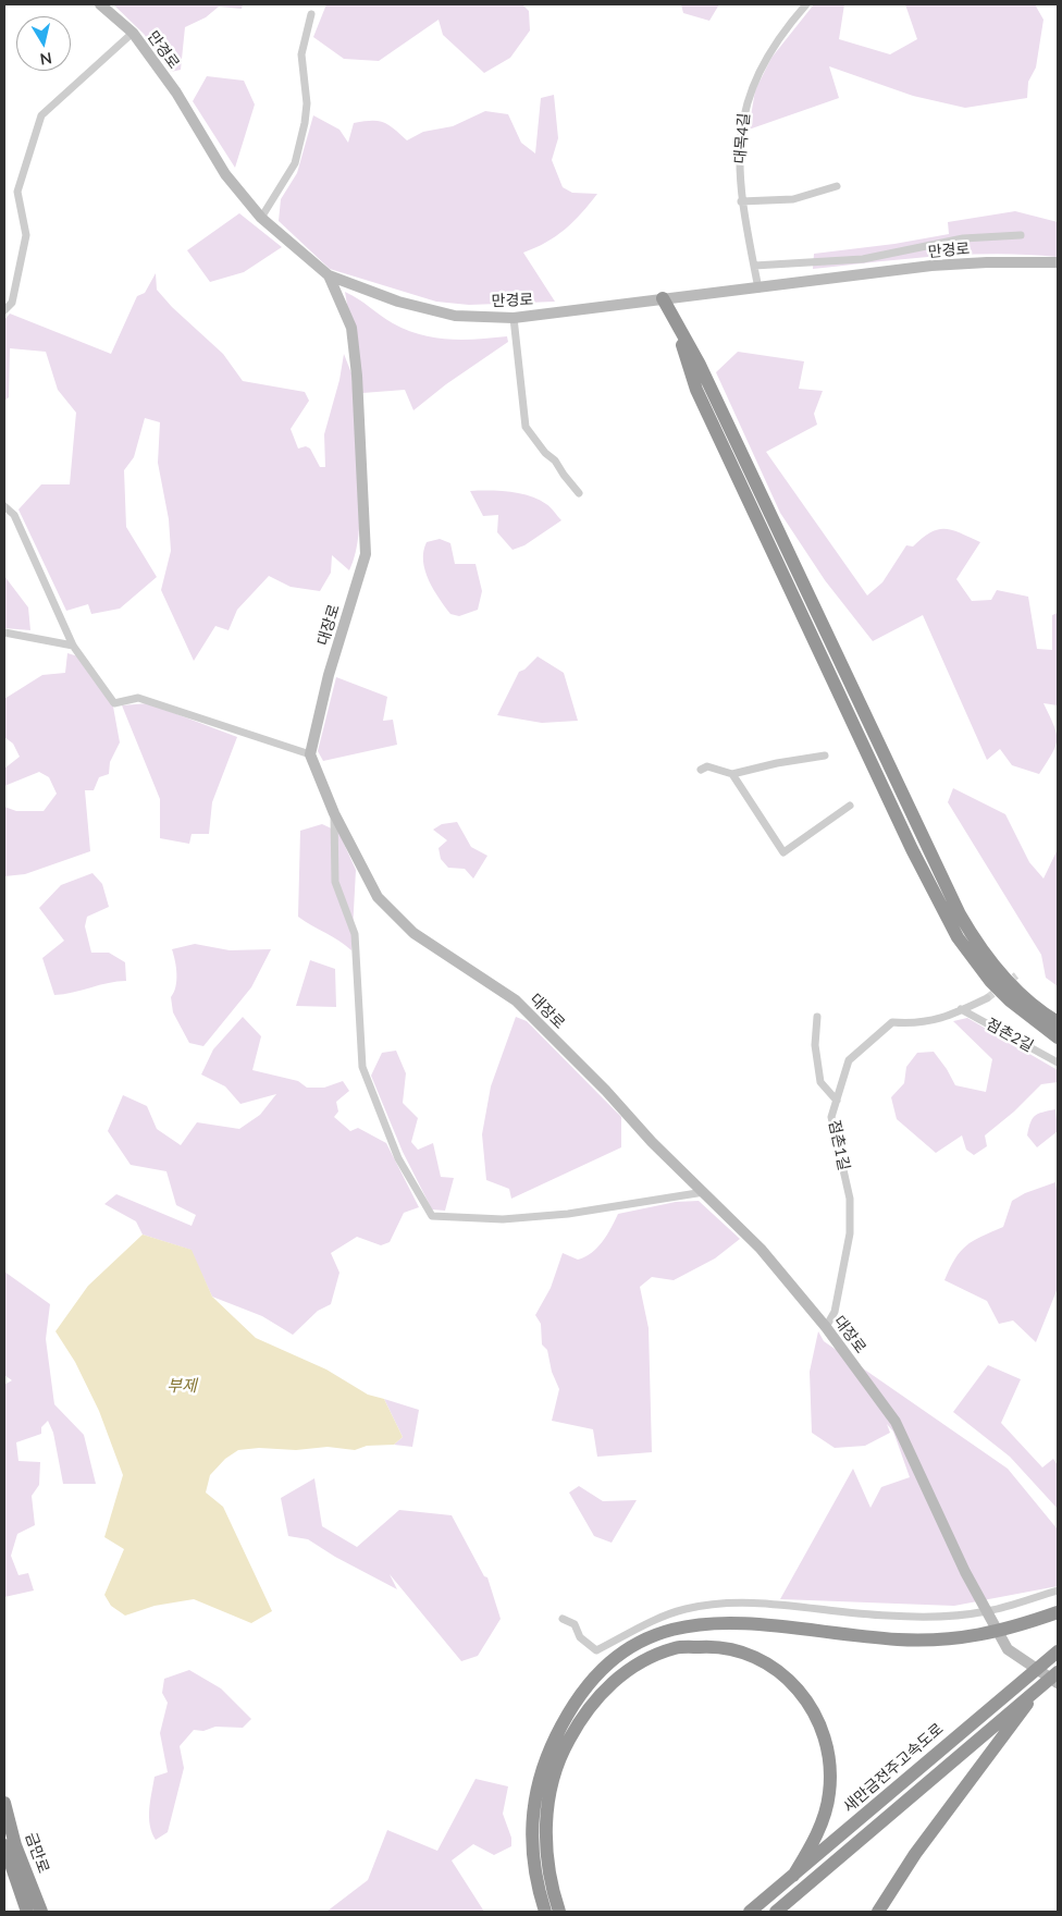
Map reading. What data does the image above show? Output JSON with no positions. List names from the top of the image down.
{
  "streets": {
    "highway": ["새만금전주고속도로", "금만로"],
    "street": [
      "만경로",
      "대목4길",
      "대장로",
      "점촌2길",
      "점촌1길"
    ]
  },
  "crossings": [
    ["만경로", "대목4길"],
    ["만경로", "대장로"],
    ["대장로", "점촌1길"],
    ["점촌2길", "점촌1길"]
  ],
  "water": ["부제"],
  "north": "bottom"
}
